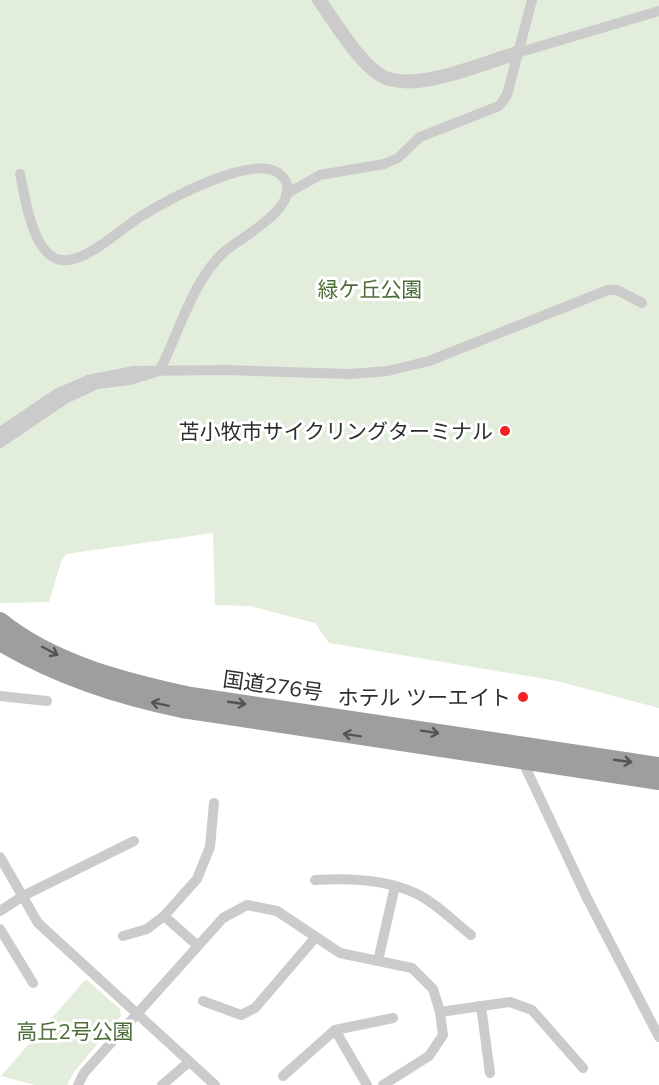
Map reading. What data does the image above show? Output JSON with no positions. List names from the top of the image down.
{
  "streets": {
    "highway": ["国道276号"]
  },
  "parks": ["緑ケ丘公園", "高丘2号公園"],
  "places": ["苫小牧市サイクリングターミナル", "ホテル ツーエイト"]
}
